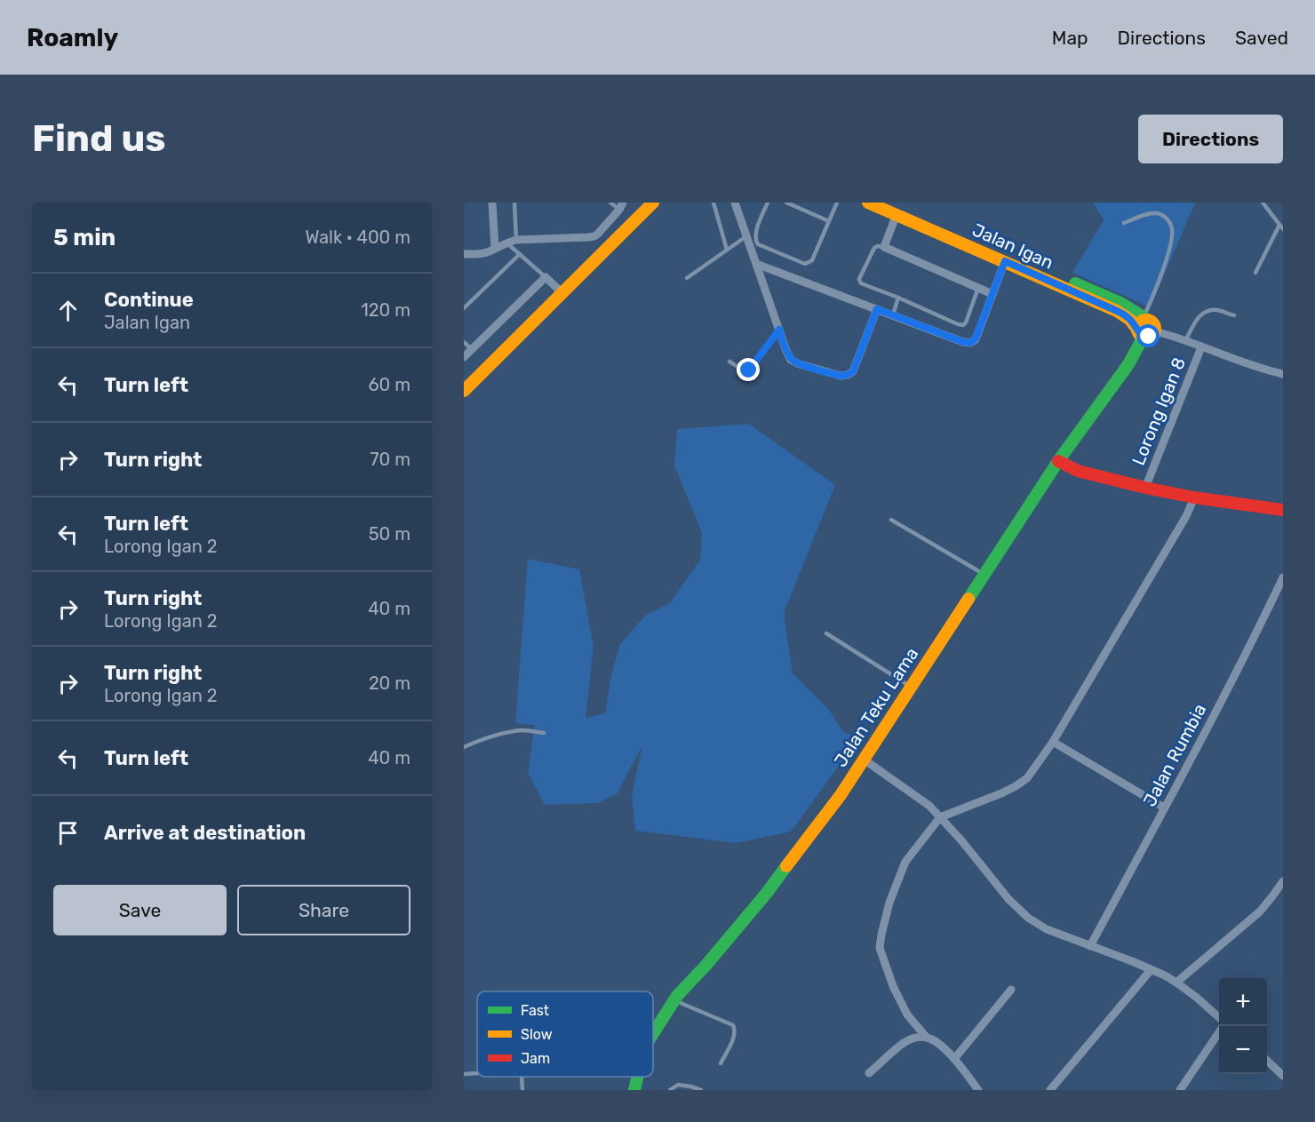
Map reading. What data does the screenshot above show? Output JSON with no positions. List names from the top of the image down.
{
  "streets": {
    "street": [
      "Jalan Igan",
      "Lorong Igan 8",
      "Jalan Teku Lama",
      "Jalan Rumbia"
    ]
  },
  "crossings": [
    ["Jalan Igan", "Jalan Teku Lama"]
  ],
  "legend": ["Fast", "Slow", "Jam"],
  "page": {
    "header": "Roamly",
    "nav": ["Map", "Directions", "Saved"],
    "buttons": [
      "Directions",
      ["Save", "Share"]
    ],
    "title": "Find us",
    "heading": ["5 min", "Walk · 400 m"],
    "list": [
      ["Continue", "Jalan Igan", "120 m"],
      ["Turn left", "60 m"],
      ["Turn right", "70 m"],
      ["Turn left", "Lorong Igan 2", "50 m"],
      ["Turn right", "Lorong Igan 2", "40 m"],
      ["Turn right", "Lorong Igan 2", "20 m"],
      ["Turn left", "40 m"],
      "Arrive at destination"
    ],
    "map_buttons": ["+", "−"]
  }
}
